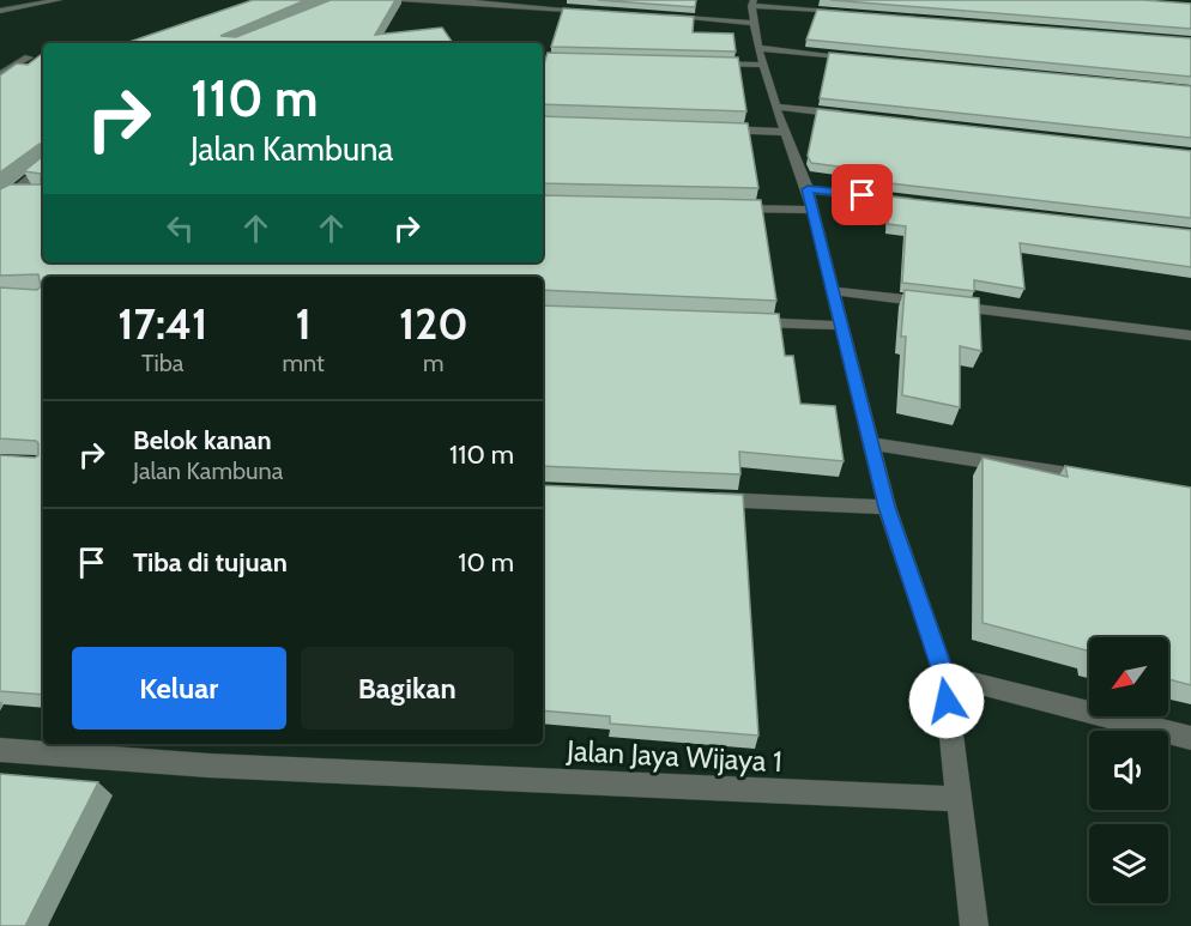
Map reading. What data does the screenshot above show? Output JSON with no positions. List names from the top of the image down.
{
  "streets": {
    "street": ["Jalan Jaya Wijaya 1"]
  },
  "north": "bottom left",
  "page": {
    "turn": ["110 m", "Jalan Kambuna"],
    "eta": [
      "17:41",
      "Tiba",
      "1",
      "mnt",
      "120",
      "m"
    ],
    "list": [
      {
        "name": "Belok kanan",
        "note": "Jalan Kambuna",
        "value": "110 m"
      },
      {
        "name": "Tiba di tujuan",
        "value": "10 m"
      }
    ],
    "buttons": ["Keluar", "Bagikan"]
  }
}
